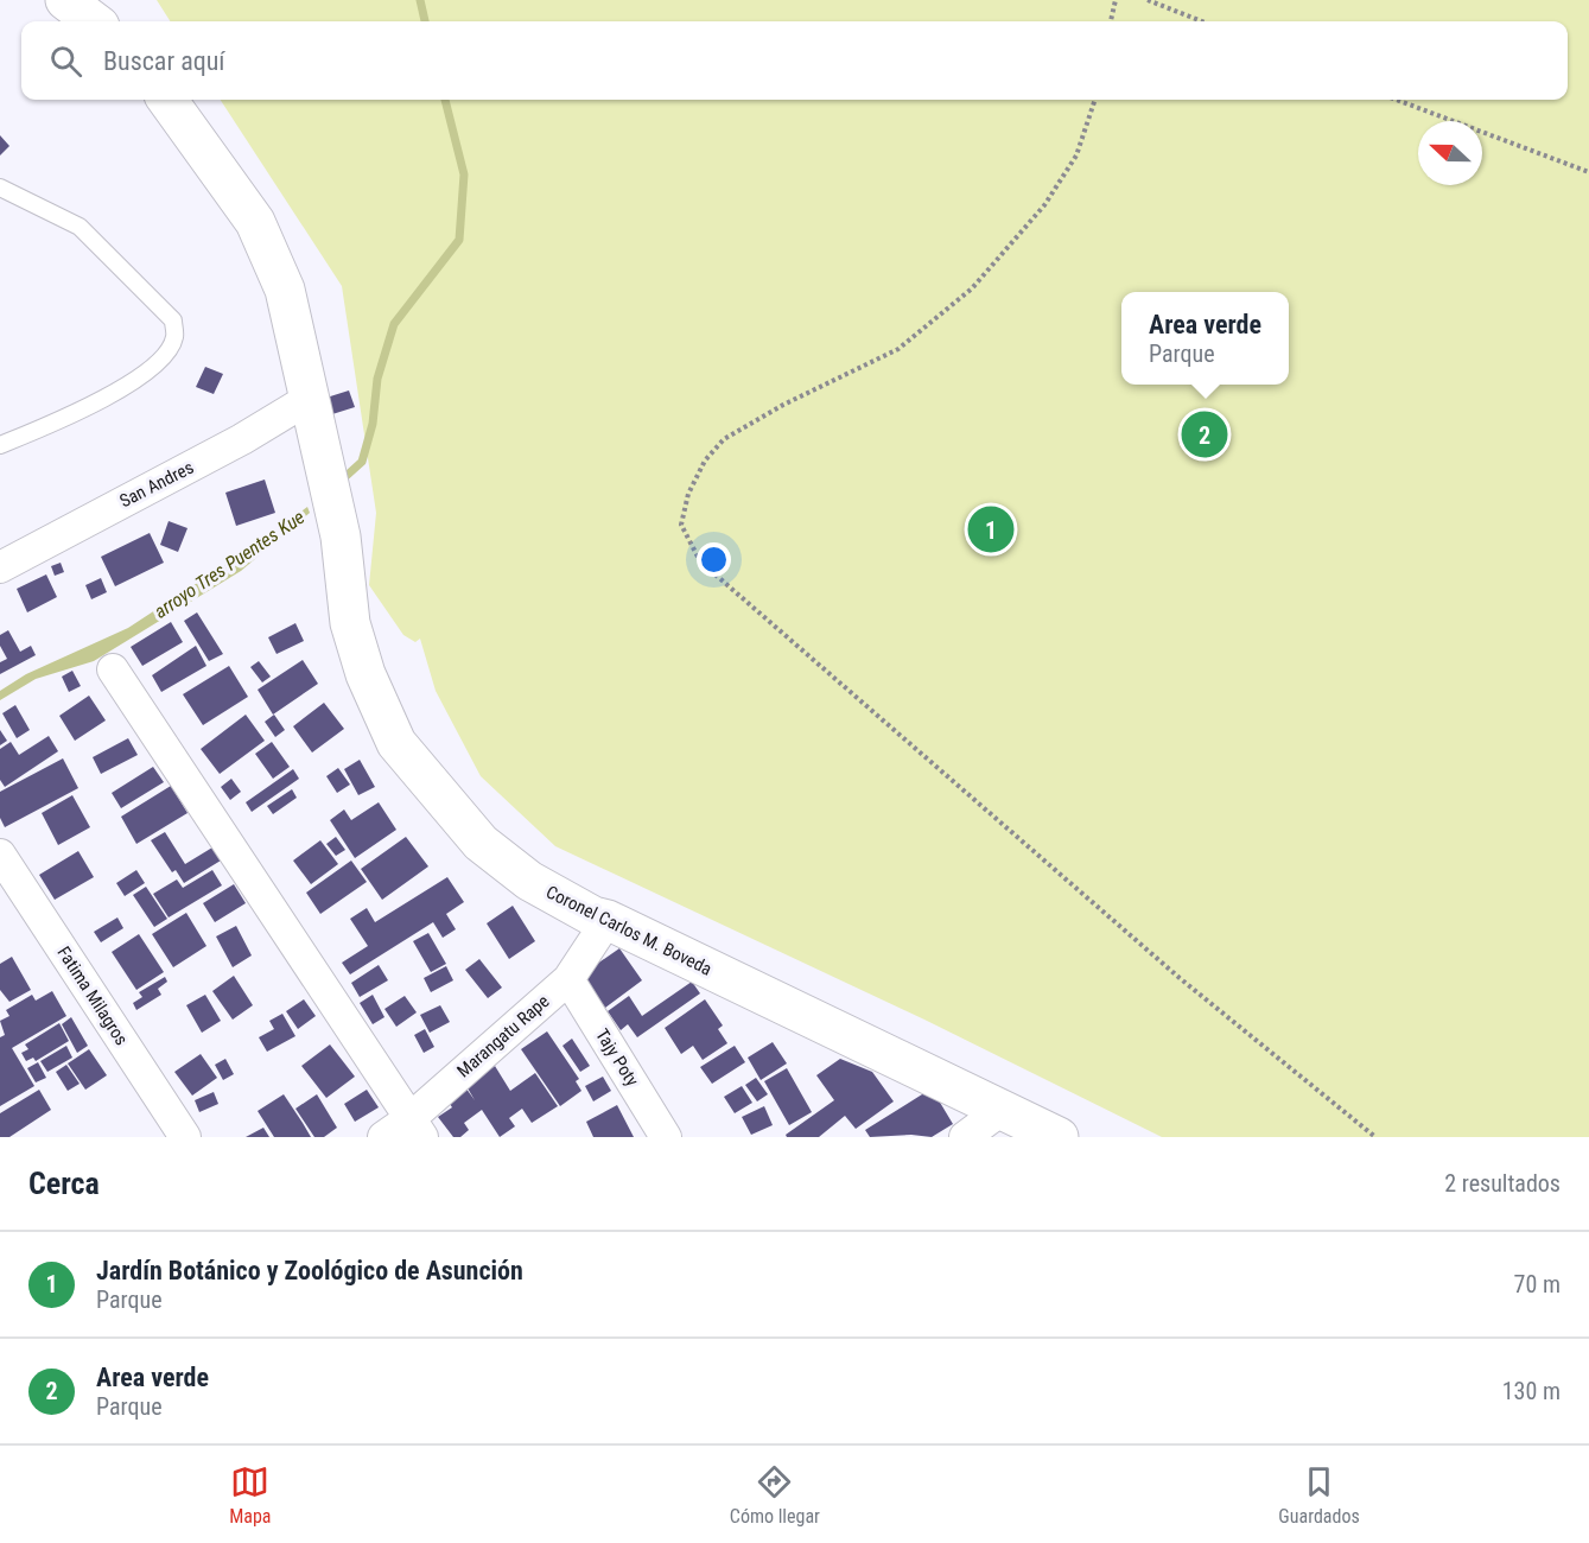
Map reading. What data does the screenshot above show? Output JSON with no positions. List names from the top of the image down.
{
  "streets": {
    "street": [
      "San Andres",
      "Coronel Carlos M. Boveda",
      "Fatima Milagros",
      "Marangatu Rape",
      "Tajy Poty"
    ]
  },
  "crossings": [
    ["San Andres", "Coronel Carlos M. Boveda"],
    ["Coronel Carlos M. Boveda", "Marangatu Rape"],
    ["Marangatu Rape", "Tajy Poty"]
  ],
  "water": ["arroyo Tres Puentes Kue"],
  "north": "left",
  "page": {
    "search": "Buscar aquí",
    "popup": ["Area verde", "Parque"],
    "pins": ["2", "1"],
    "heading": ["Cerca", "2 resultados"],
    "list": [
      {
        "mark": "1",
        "name": "Jardín Botánico y Zoológico de Asunción",
        "note": "Parque",
        "value": "70 m"
      },
      {
        "mark": "2",
        "name": "Area verde",
        "note": "Parque",
        "value": "130 m"
      }
    ],
    "nav": ["Mapa", "Cómo llegar", "Guardados"]
  }
}
